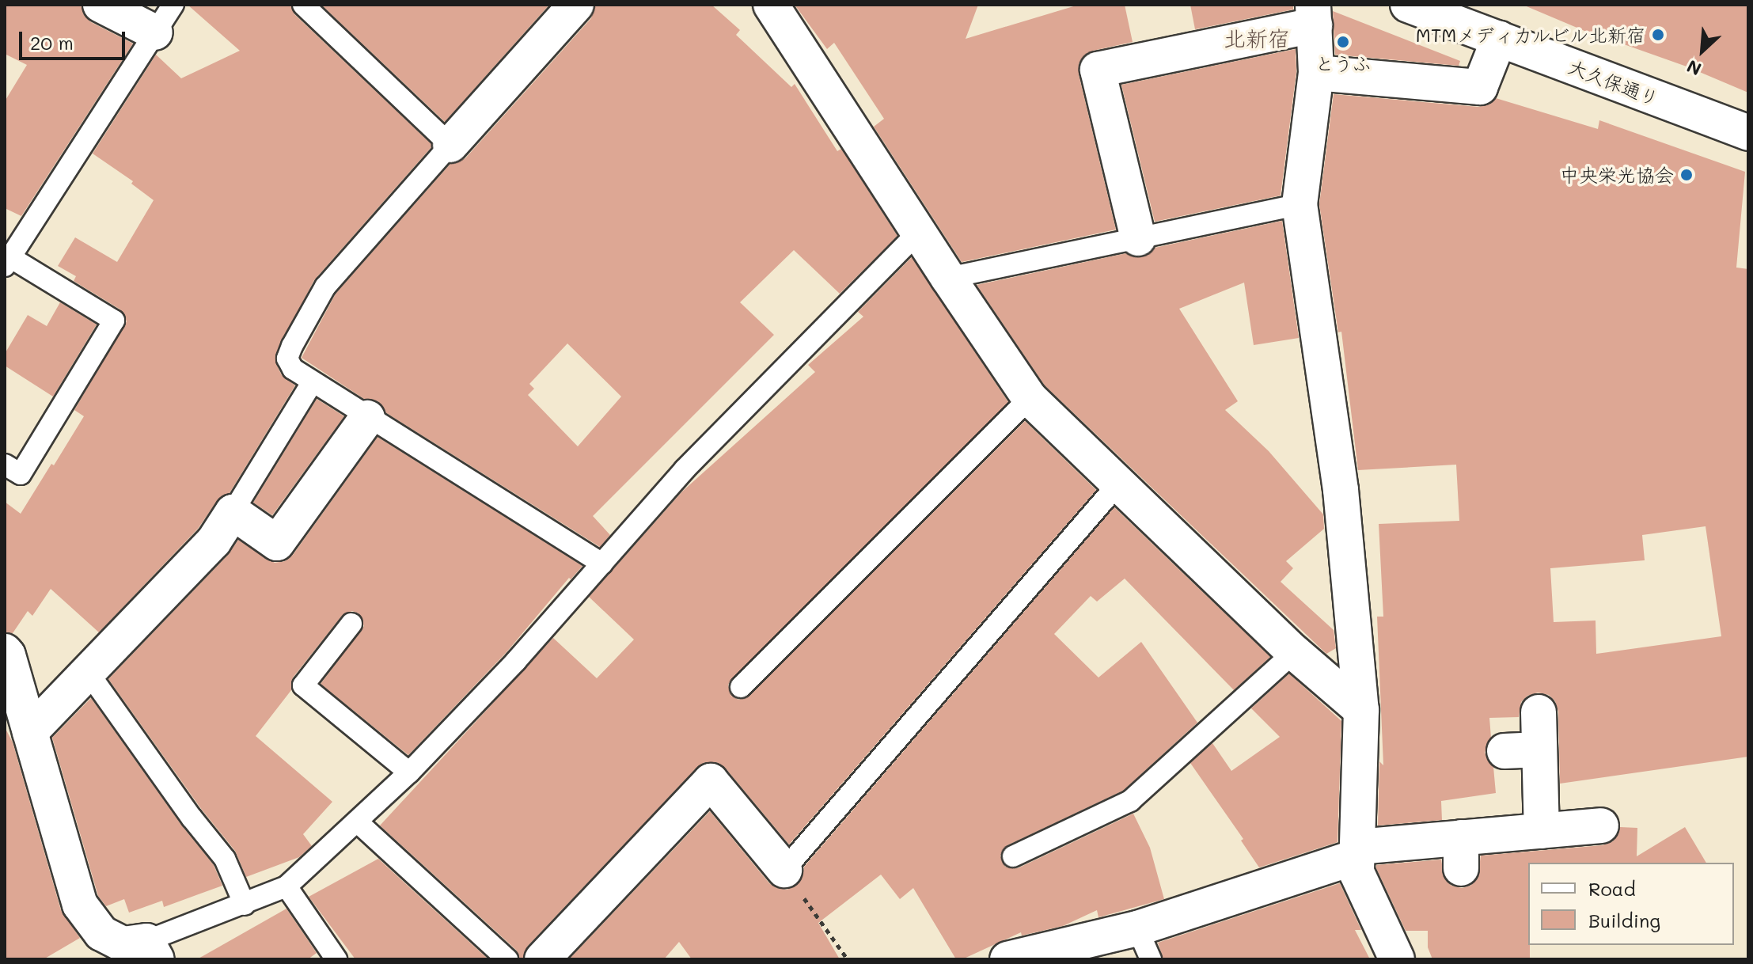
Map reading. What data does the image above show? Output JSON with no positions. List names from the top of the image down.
{
  "streets": {
    "street": ["大久保通り"]
  },
  "districts": ["北新宿"],
  "places": ["MTMメディカルビル北新宿", "とうふ", "中央栄光協会"],
  "legend": ["Road", "Building"],
  "scale_bar": "20 m",
  "north": "bottom left"
}
